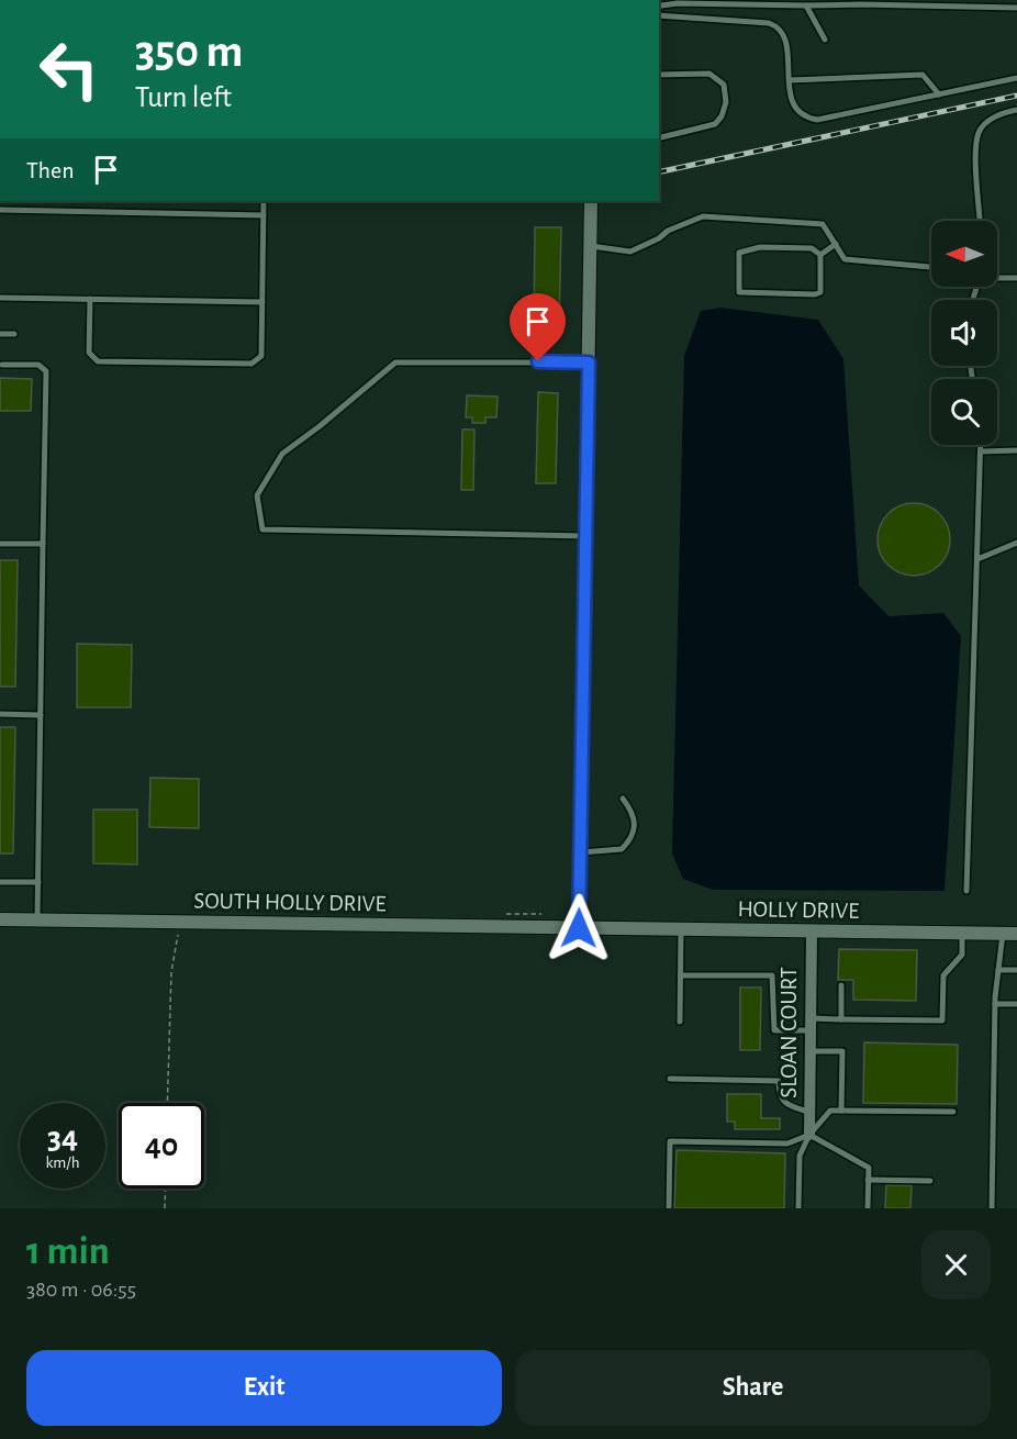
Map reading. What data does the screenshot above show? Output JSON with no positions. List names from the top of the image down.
{
  "streets": {
    "street": ["SOUTH HOLLY DRIVE", "HOLLY DRIVE", "SLOAN COURT"]
  },
  "crossings": [
    ["SOUTH HOLLY DRIVE", "HOLLY DRIVE"],
    ["HOLLY DRIVE", "SLOAN COURT"]
  ],
  "north": "left",
  "page": {
    "turn": ["350 m", "Turn left"],
    "then": "Then",
    "speed": "34 km/h",
    "limit": "40",
    "heading": ["1 min", "380 m · 06:55"],
    "buttons": ["Exit", "Share"]
  }
}
